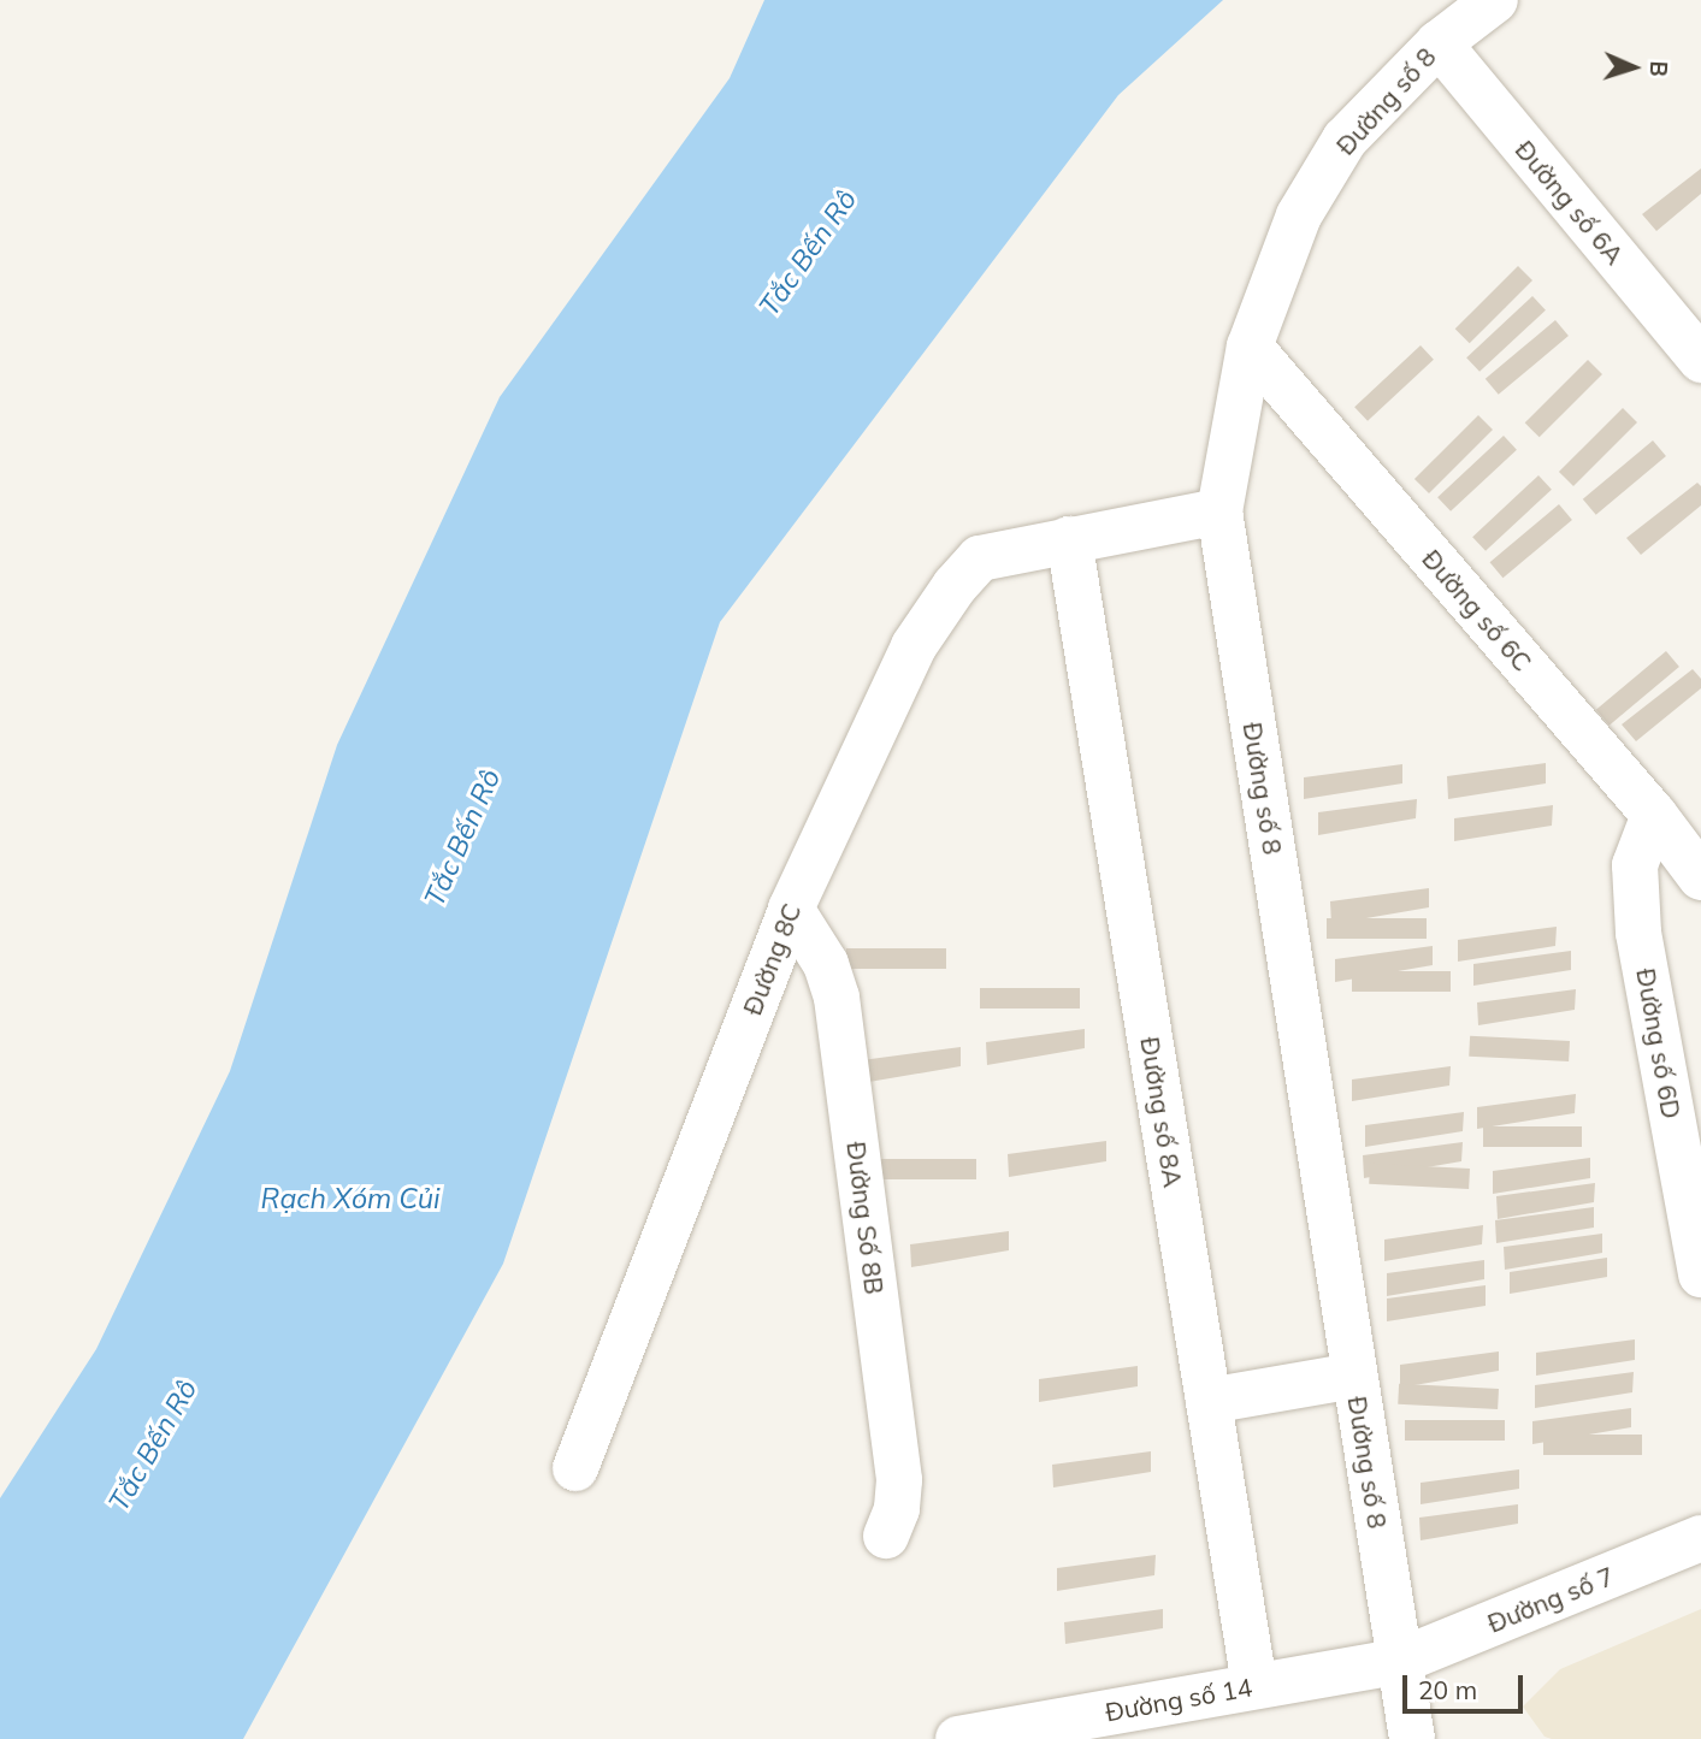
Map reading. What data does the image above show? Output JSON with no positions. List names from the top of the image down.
{
  "streets": {
    "street": [
      "Đường số 8",
      "Đường số 6A",
      "Đường số 6C",
      "Đường 8C",
      "Đường số 6D",
      "Đường số 8A",
      "Đường Số 8B",
      "Đường số 7",
      "Đường số 14"
    ]
  },
  "crossings": [
    ["Đường số 8", "Đường số 6A"],
    ["Đường số 8", "Đường số 6C"],
    ["Đường số 8", "Đường 8C"],
    ["Đường số 8", "Đường số 7"],
    ["Đường số 8", "Đường số 14"],
    ["Đường số 6C", "Đường số 6D"],
    ["Đường 8C", "Đường số 8A"],
    ["Đường 8C", "Đường Số 8B"],
    ["Đường số 8A", "Đường số 14"],
    ["Đường số 7", "Đường số 14"]
  ],
  "water": ["Tắc Bến Rô", "Rạch Xóm Củi"],
  "scale_bar": "20 m",
  "north": "right"
}
